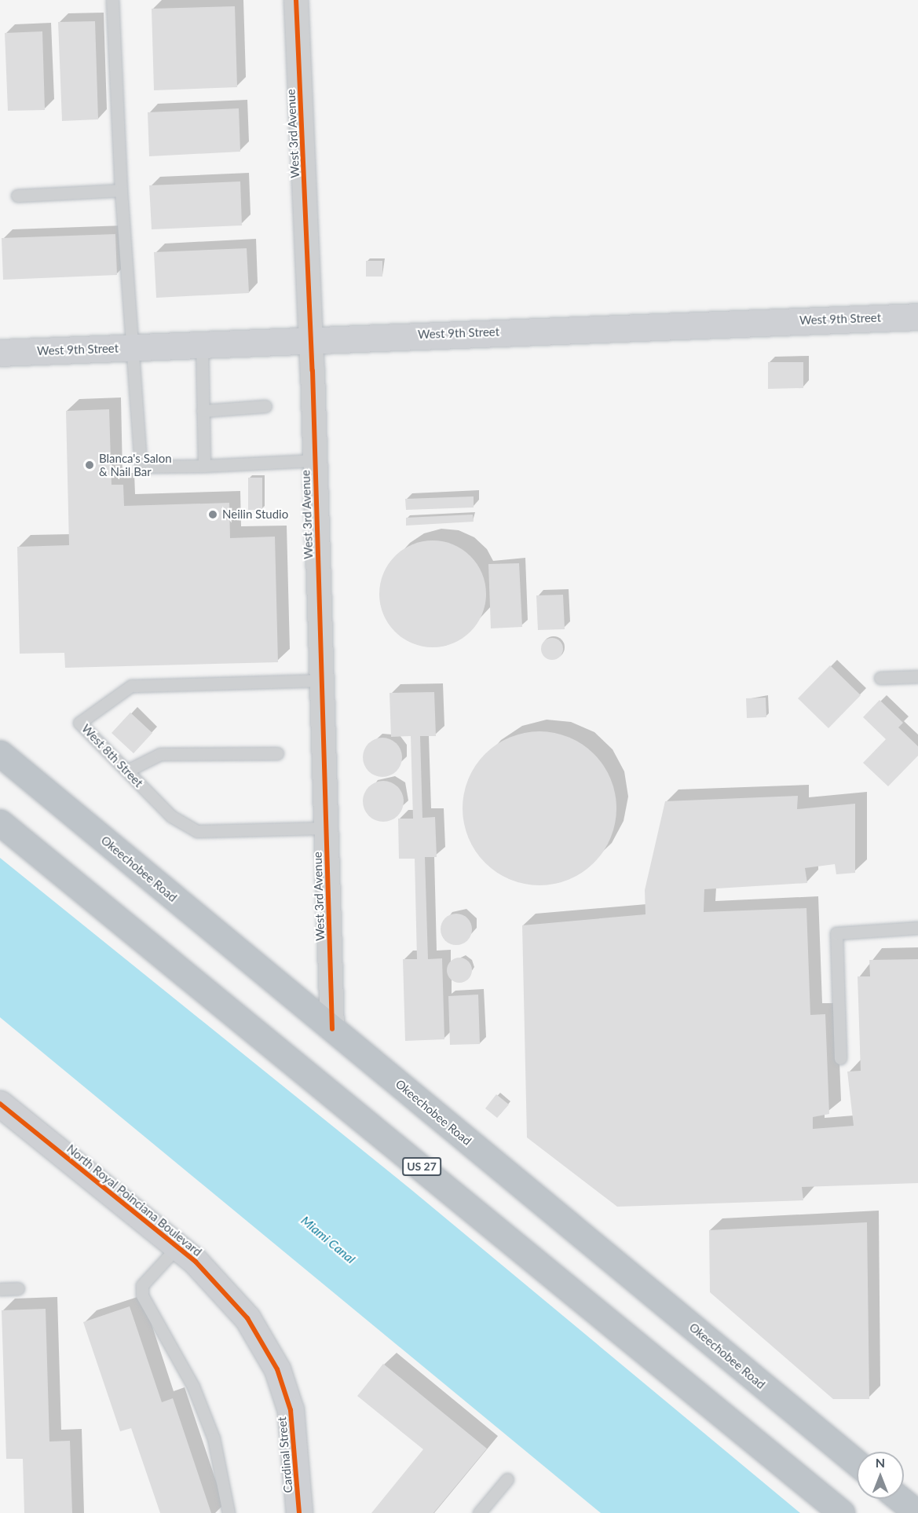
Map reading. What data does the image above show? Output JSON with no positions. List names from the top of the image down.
{
  "streets": {
    "highway": ["Okeechobee Road", "US 27"],
    "main road": ["West 9th Street", "North Royal Poinciana Boulevard", "Cardinal Street"],
    "street": ["West 3rd Avenue"],
    "lane": ["West 8th Street"]
  },
  "crossings": [
    ["West 3rd Avenue", "West 9th Street"],
    ["West 3rd Avenue", "West 8th Street"],
    ["West 3rd Avenue", "Okeechobee Road"],
    ["North Royal Poinciana Boulevard", "Cardinal Street"]
  ],
  "water": ["Miami Canal"],
  "places": ["Blanca's Salon & Nail Bar", "Neilin Studio"],
  "north": "top"
}
